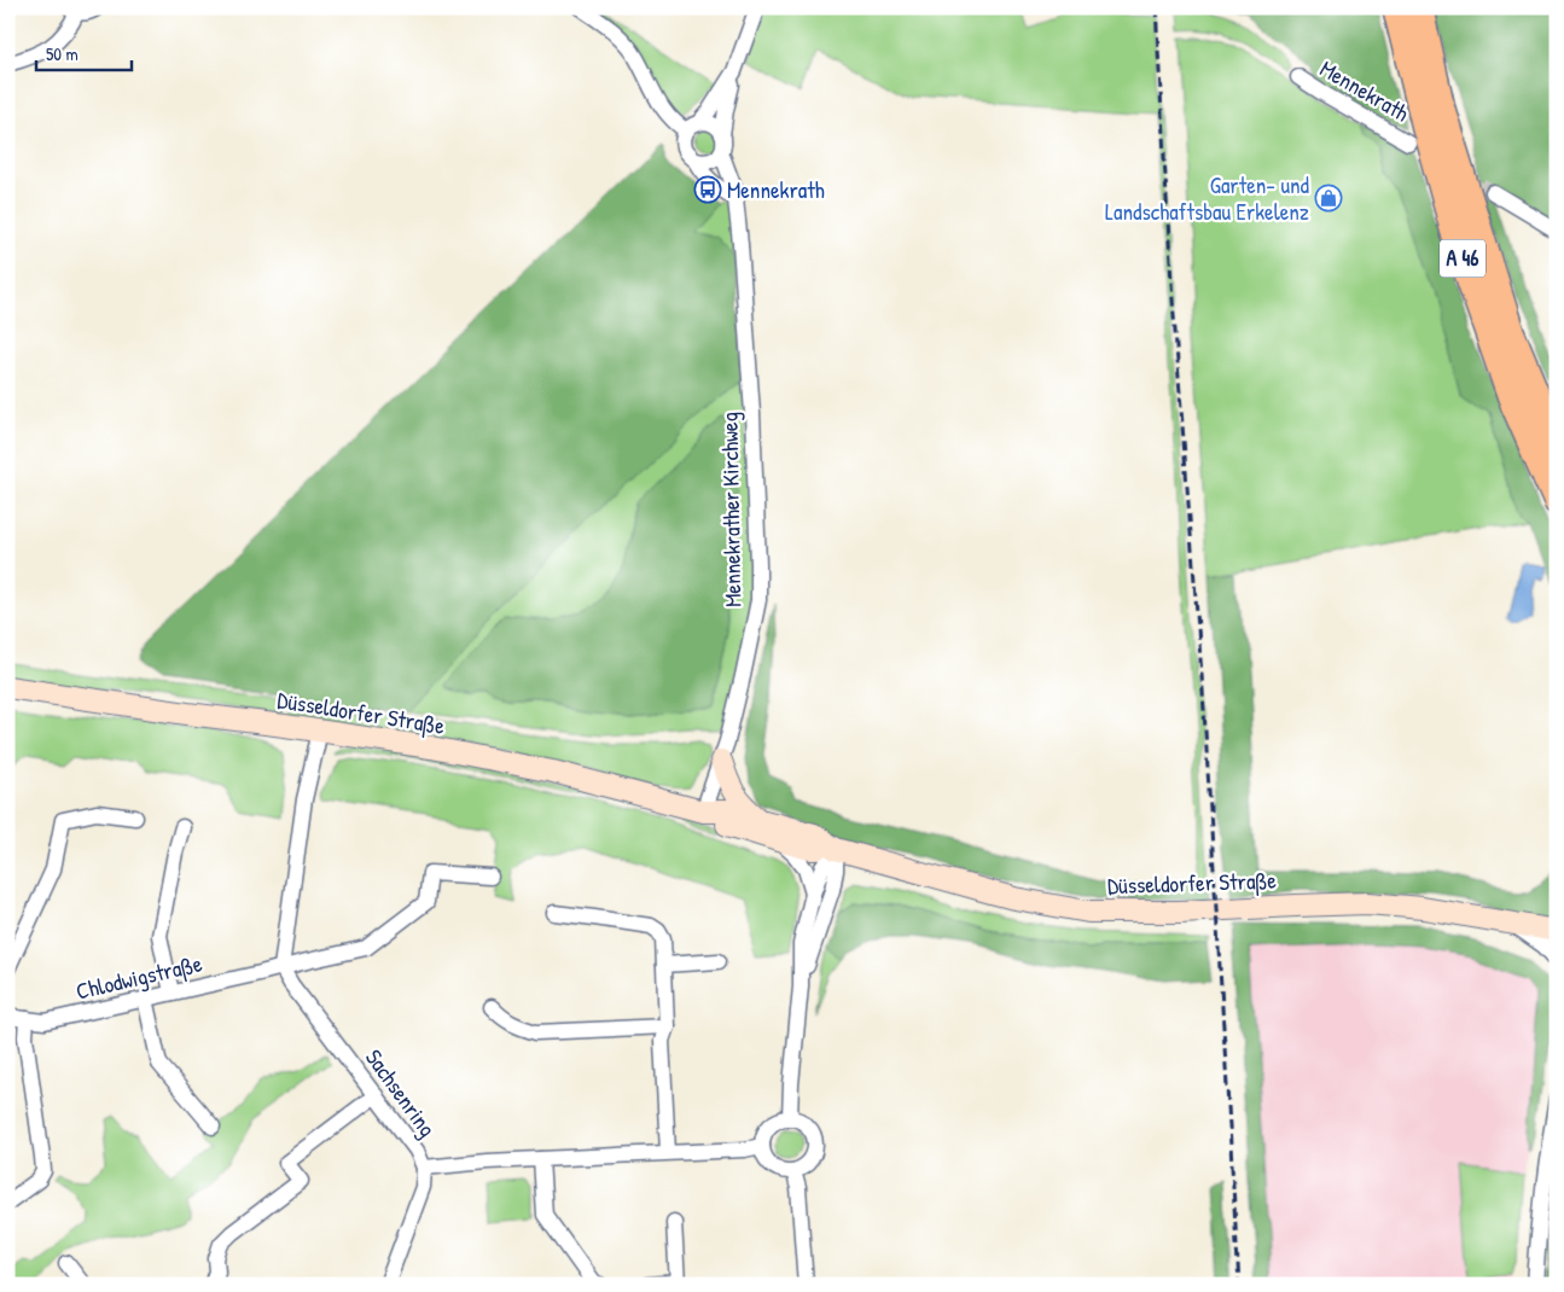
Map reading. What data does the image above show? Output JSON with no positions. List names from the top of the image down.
{
  "streets": {
    "highway": ["A 46"],
    "main road": ["Düsseldorfer Straße"],
    "street": [
      "Mennekrath",
      "Mennekrather Kirchweg",
      "Chlodwigstraße",
      "Sachsenring"
    ]
  },
  "crossings": [
    ["Mennekrather Kirchweg", "Düsseldorfer Straße"],
    ["Chlodwigstraße", "Sachsenring"]
  ],
  "places": {
    "bus stop": ["Mennekrath"],
    "shop": ["Garten- und Landschaftsbau Erkelenz"]
  },
  "scale_bar": "50 m"
}
